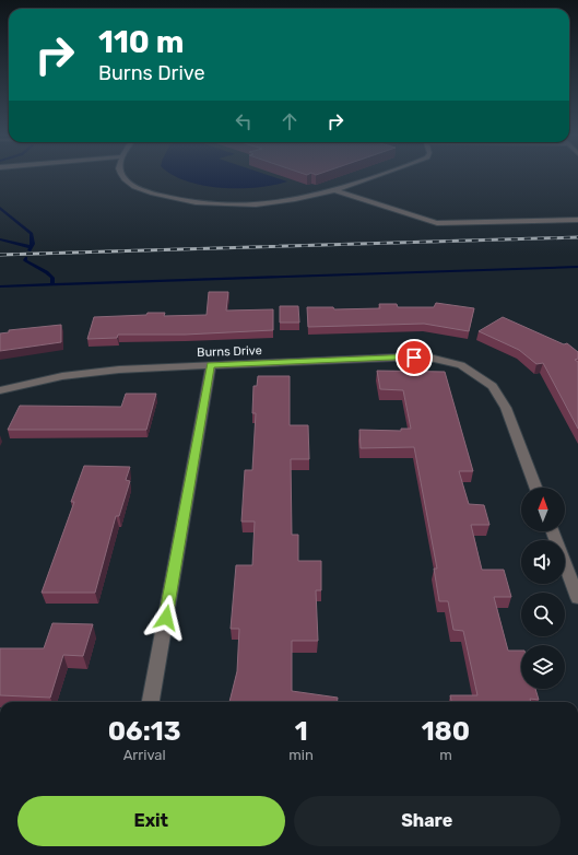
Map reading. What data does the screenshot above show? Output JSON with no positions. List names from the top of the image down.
{
  "streets": {
    "street": ["Burns Drive"]
  },
  "north": "top",
  "page": {
    "turn": ["110 m", "Burns Drive"],
    "eta": [
      "06:13",
      "Arrival",
      "1",
      "min",
      "180",
      "m"
    ],
    "buttons": ["Exit", "Share"]
  }
}
